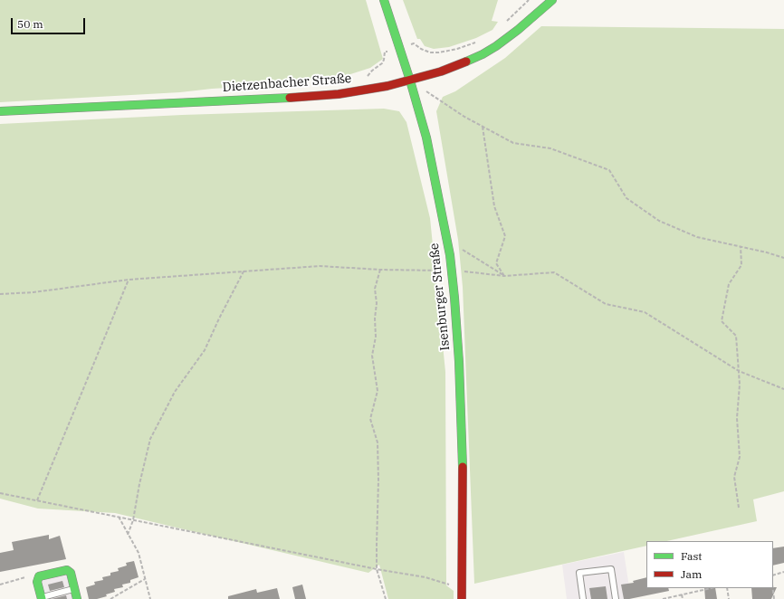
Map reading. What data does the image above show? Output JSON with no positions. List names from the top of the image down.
{
  "streets": {
    "main road": ["Dietzenbacher Straße", "Isenburger Straße"]
  },
  "crossings": [
    ["Dietzenbacher Straße", "Isenburger Straße"]
  ],
  "legend": ["Fast", "Jam"],
  "scale_bar": "50 m"
}
